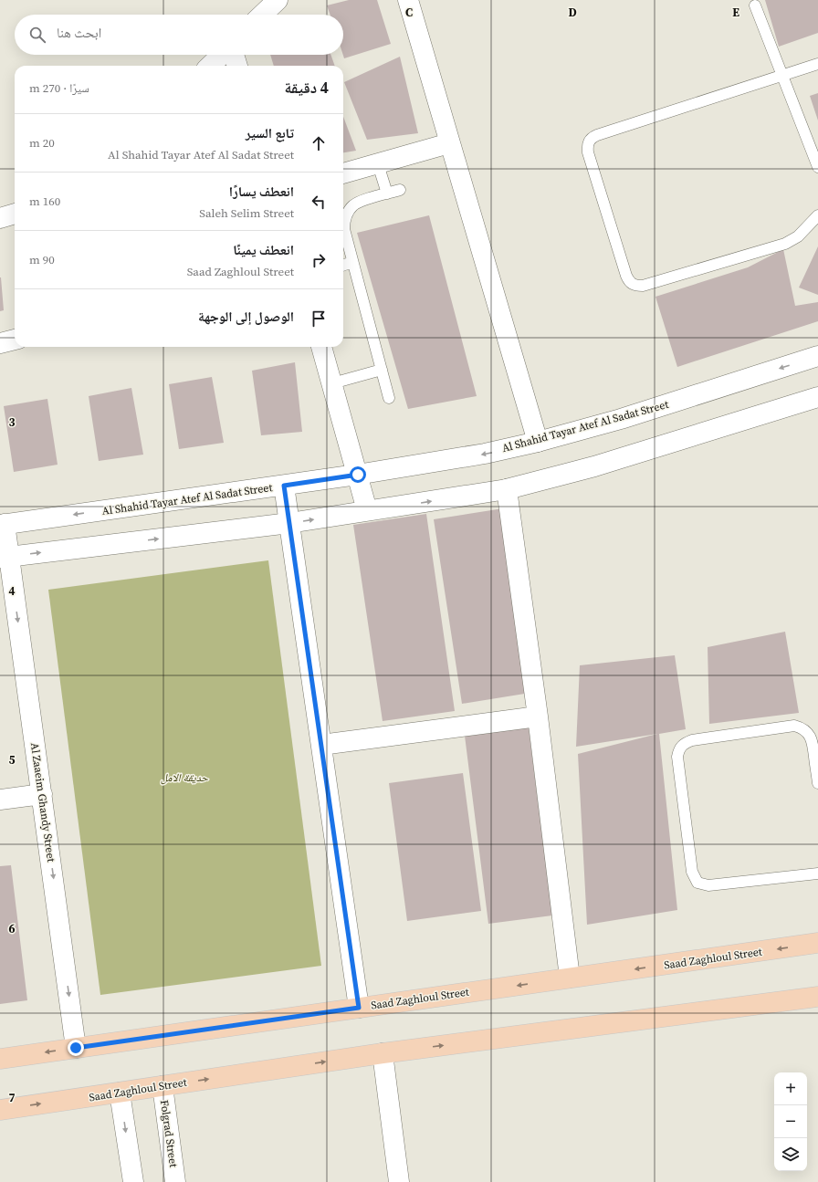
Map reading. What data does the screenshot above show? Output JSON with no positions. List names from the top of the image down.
{
  "streets": {
    "main road": ["Saad Zaghloul Street"],
    "street": ["Al Shahid Tayar Atef Al Sadat Street", "Al Zaaeim Ghandy Street", "Folgrad Street"]
  },
  "crossings": [
    ["Al Shahid Tayar Atef Al Sadat Street", "Al Zaaeim Ghandy Street"],
    ["Al Zaaeim Ghandy Street", "Saad Zaghloul Street"],
    ["Saad Zaghloul Street", "Folgrad Street"]
  ],
  "one_way": ["Al Zaaeim Ghandy Street"],
  "parks": ["حديقة الامل"],
  "page": {
    "search": "ابحث هنا",
    "heading": ["4 دقيقة", "سيرًا · 270 m"],
    "list": [
      ["تابع السير", "Al Shahid Tayar Atef Al Sadat Street", "20 m"],
      ["انعطف يسارًا", "Saleh Selim Street", "160 m"],
      ["انعطف يمينًا", "Saad Zaghloul Street", "90 m"],
      "الوصول إلى الوجهة"
    ],
    "map_buttons": ["+", "−"]
  },
  "grid": {
    "columns": ["C", "D", "E"],
    "rows": [
      "3",
      "4",
      "5",
      "6",
      "7"
    ]
  }
}
